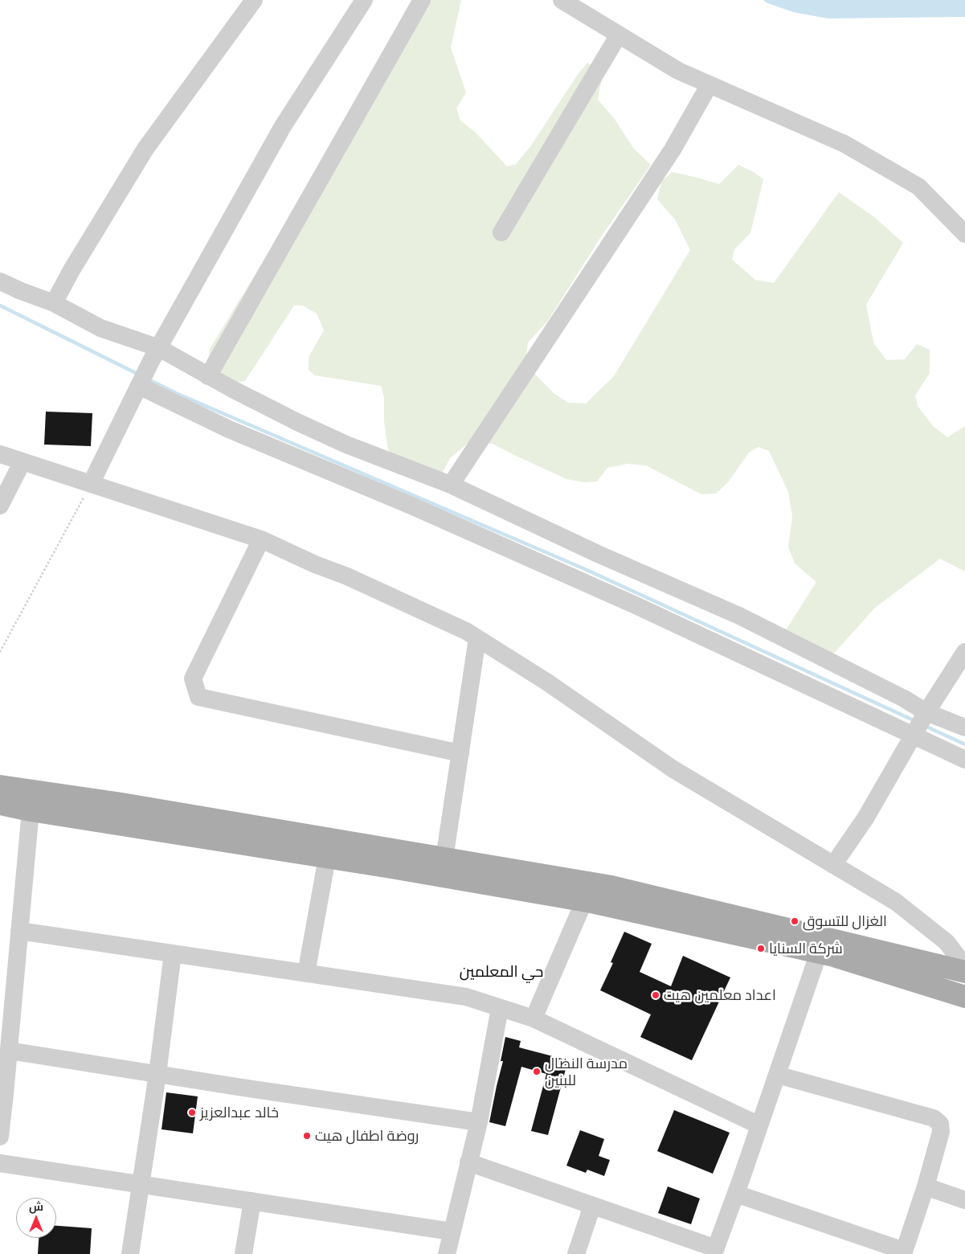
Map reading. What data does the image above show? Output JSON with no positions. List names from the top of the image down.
{
  "districts": ["حي المعلمين"],
  "places": [
    "الغزال للتسوق",
    "شركة السنايا",
    "اعداد معلمين هيت",
    "مدرسة النضال للبنين",
    "خالد عبدالعزيز",
    "روضة اطفال هيت"
  ],
  "north": "top"
}
